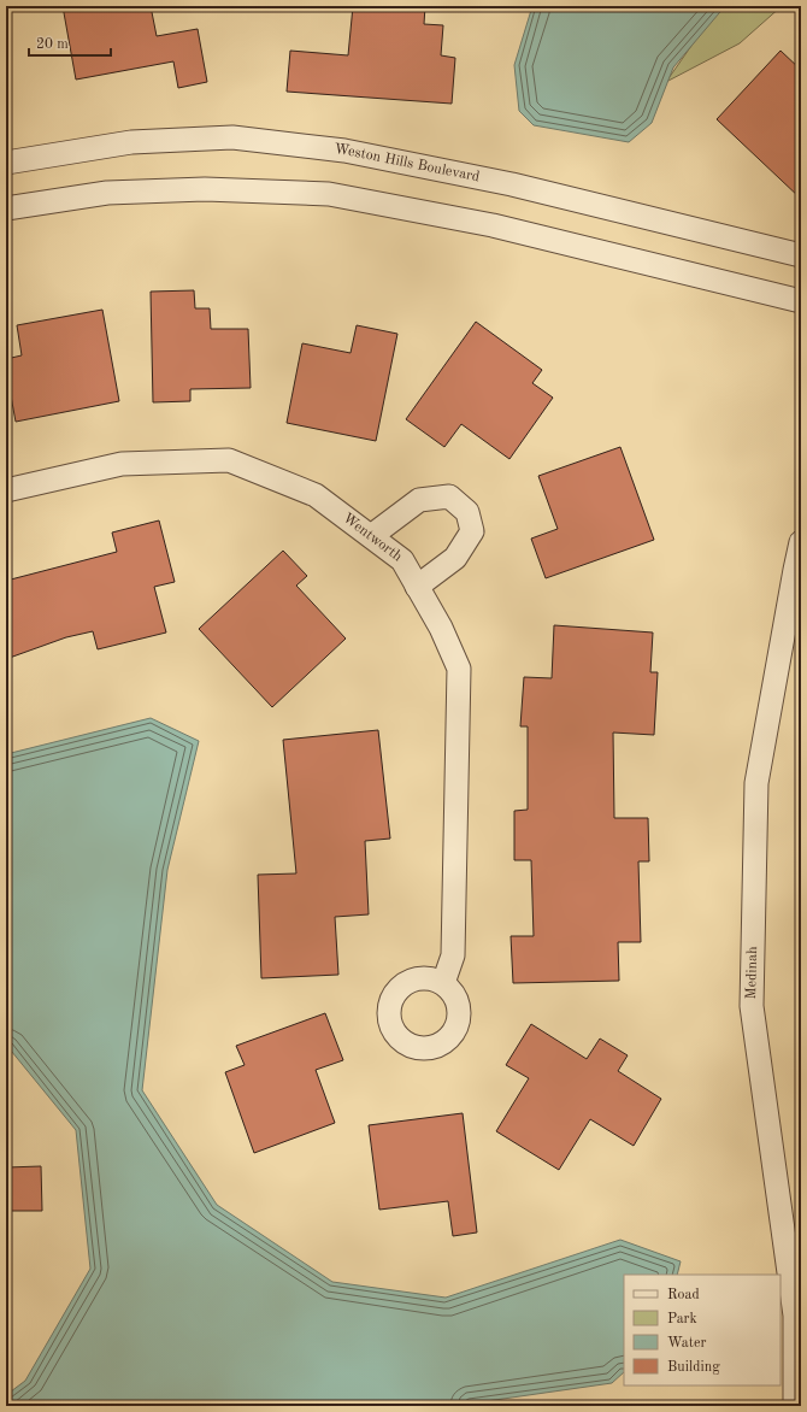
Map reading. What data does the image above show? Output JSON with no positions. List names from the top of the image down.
{
  "streets": {
    "street": ["Weston Hills Boulevard", "Wentworth", "Medinah"]
  },
  "legend": [
    "Road",
    "Park",
    "Water",
    "Building"
  ],
  "scale_bar": "20 m"
}
